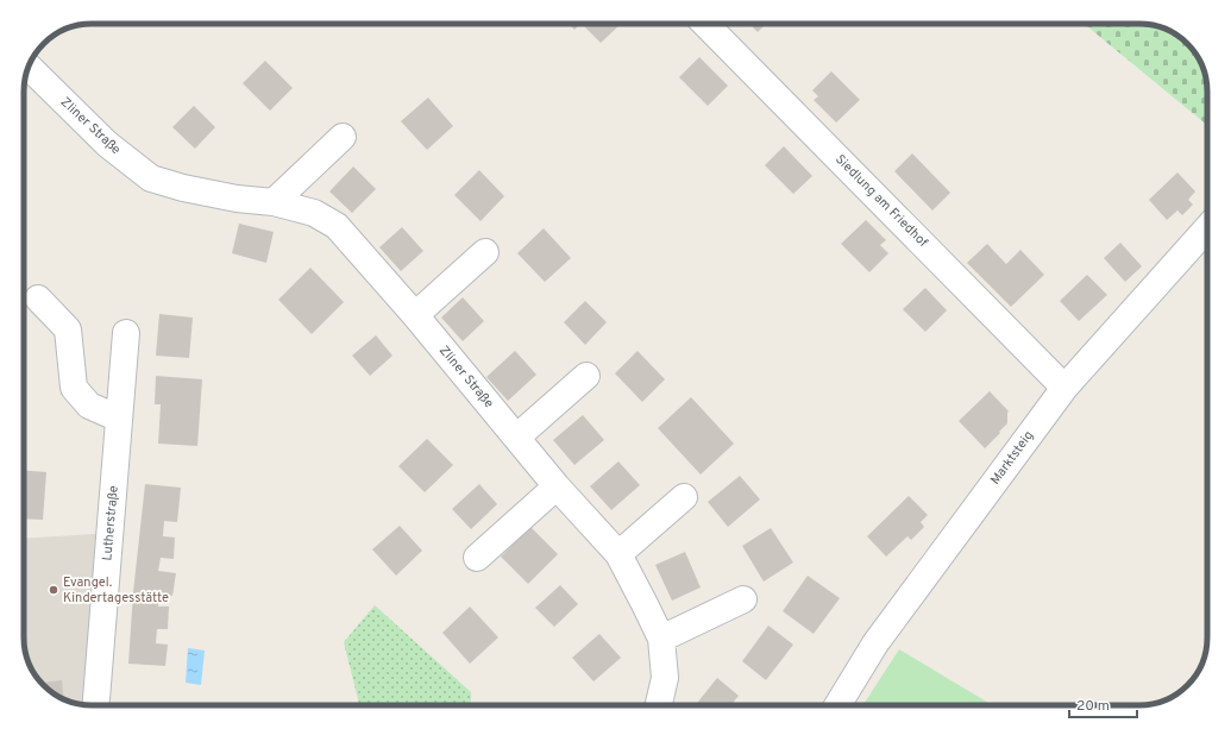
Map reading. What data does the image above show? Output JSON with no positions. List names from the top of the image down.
{
  "streets": {
    "street": [
      "Zliner Straße",
      "Siedlung am Friedhof",
      "Marktsteig",
      "Lutherstraße"
    ]
  },
  "crossings": [
    ["Siedlung am Friedhof", "Marktsteig"]
  ],
  "places": ["Evangel. Kindertagesstätte"],
  "scale_bar": "20 m"
}
